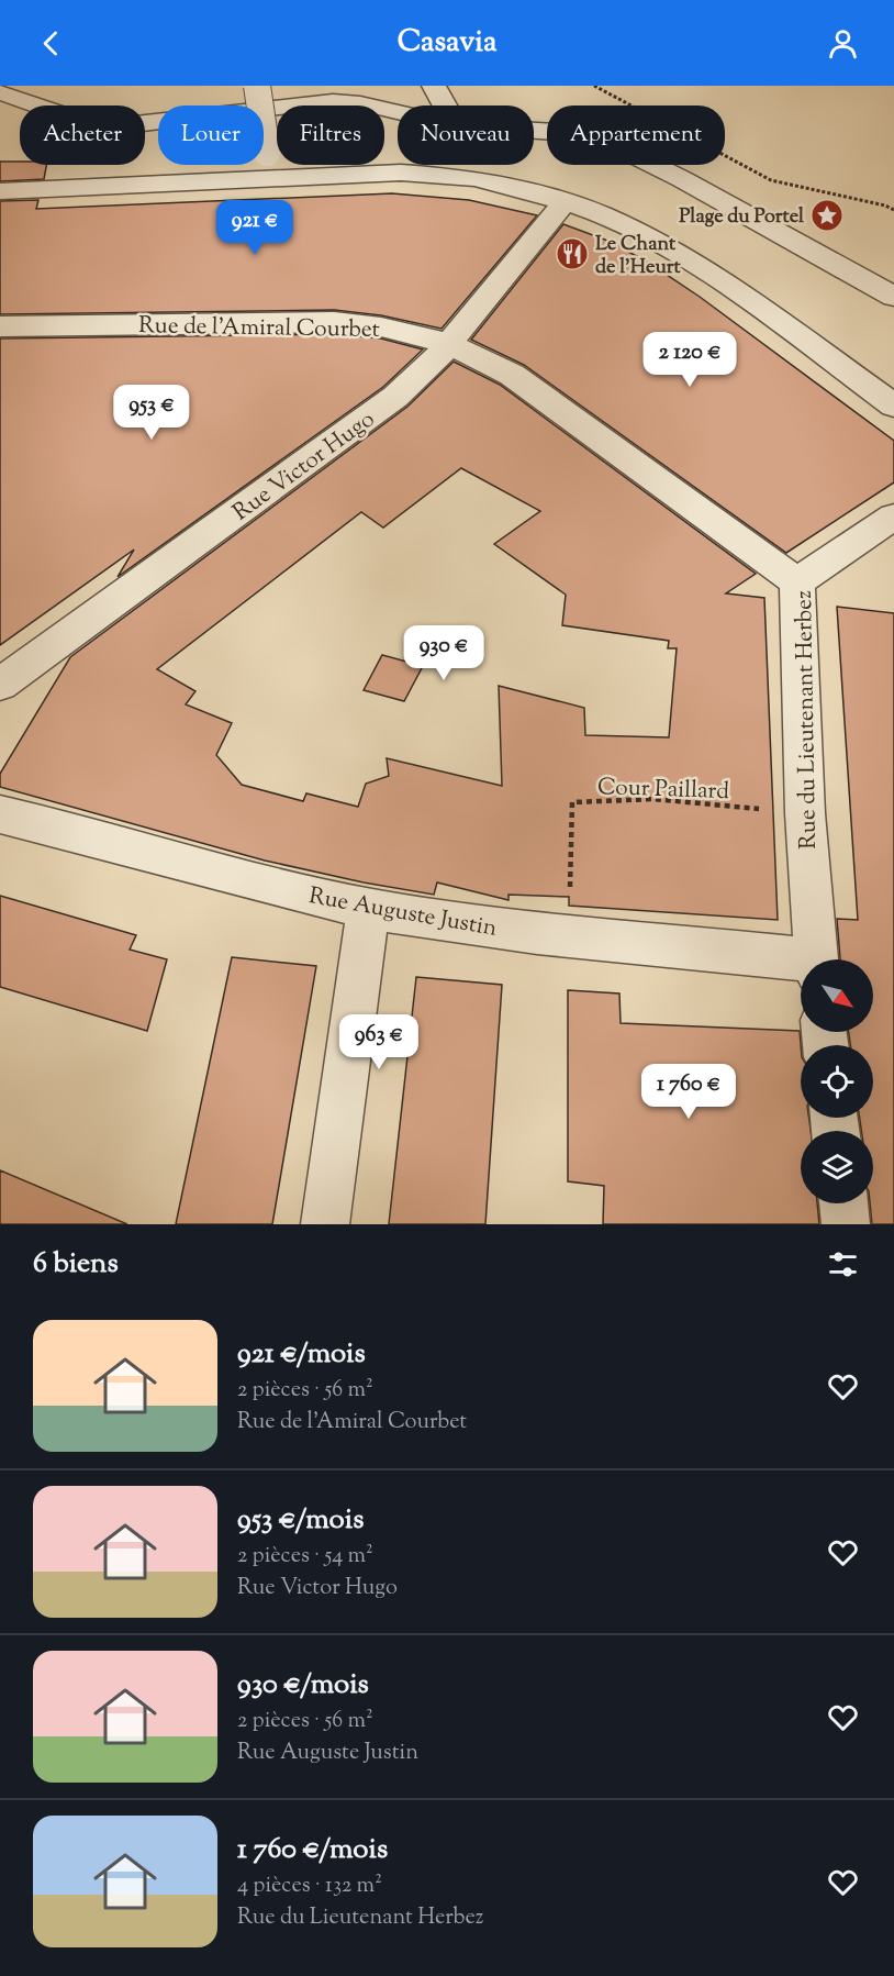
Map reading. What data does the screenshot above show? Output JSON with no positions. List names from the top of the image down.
{
  "streets": {
    "street": [
      "Rue de l'Amiral Courbet",
      "Rue Victor Hugo",
      "Rue du Lieutenant Herbez",
      "Rue Auguste Justin"
    ],
    "path": ["Cour Paillard"]
  },
  "crossings": [
    ["Rue de l'Amiral Courbet", "Rue Victor Hugo"],
    ["Rue de l'Amiral Courbet", "Rue du Lieutenant Herbez"],
    ["Rue du Lieutenant Herbez", "Cour Paillard"],
    ["Cour Paillard", "Rue Auguste Justin"]
  ],
  "places": {
    "place": ["Plage du Portel"],
    "restaurant": ["Le Chant de l'Heurt"]
  },
  "north": "bottom right",
  "page": {
    "header": "Casavia",
    "chip": [
      "Acheter",
      "Louer",
      "Filtres",
      "Nouveau",
      "Appartement"
    ],
    "price": [
      "921 €",
      "2 120 €",
      "953 €",
      "930 €",
      "963 €",
      "1 760 €"
    ],
    "heading": "6 biens",
    "list": [
      {
        "name": "921 €/mois",
        "note": "2 pièces · 56 m² · Rue de l'Amiral Courbet"
      },
      {
        "name": "953 €/mois",
        "note": "2 pièces · 54 m² · Rue Victor Hugo"
      },
      {
        "name": "930 €/mois",
        "note": "2 pièces · 56 m² · Rue Auguste Justin"
      },
      {
        "name": "1 760 €/mois",
        "note": "4 pièces · 132 m² · Rue du Lieutenant Herbez"
      }
    ]
  }
}
